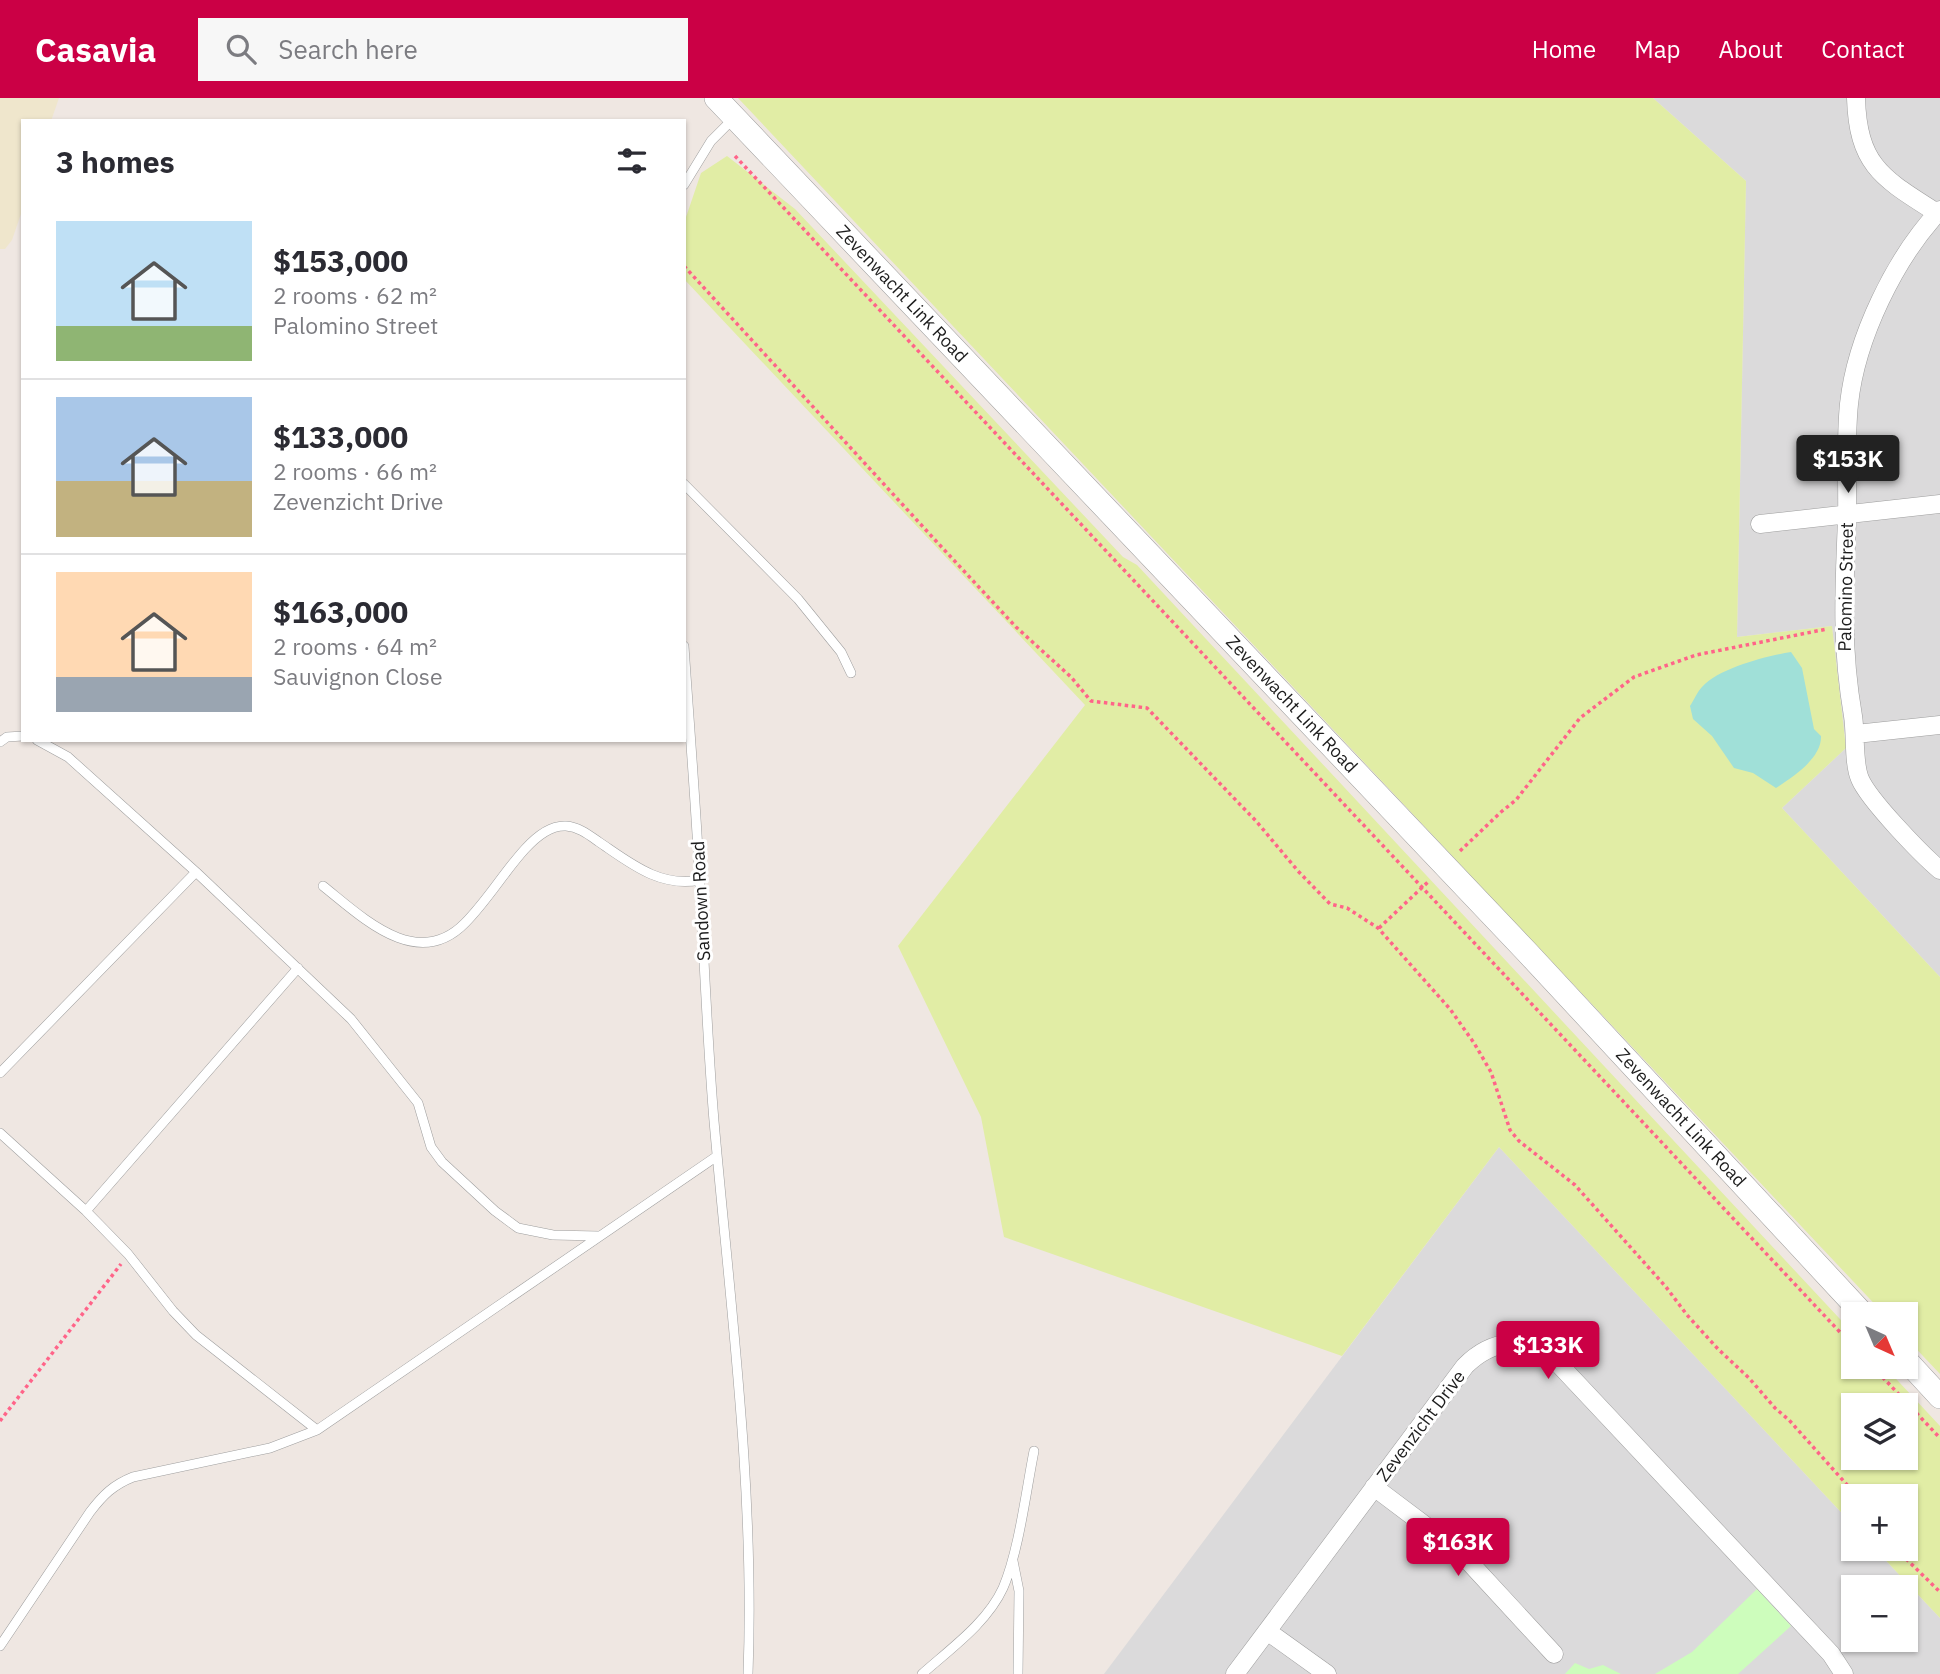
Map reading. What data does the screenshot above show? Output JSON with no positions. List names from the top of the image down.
{
  "streets": {
    "street": ["Zevenwacht Link Road", "Palomino Street", "Zevenzicht Drive"],
    "lane": ["Sandown Road"]
  },
  "north": "bottom right",
  "page": {
    "header": "Casavia",
    "search": "Search here",
    "nav": [
      "Home",
      "Map",
      "About",
      "Contact"
    ],
    "heading": "3 homes",
    "list": [
      {
        "name": "$153,000",
        "note": "2 rooms · 62 m² · Palomino Street"
      },
      {
        "name": "$133,000",
        "note": "2 rooms · 66 m² · Zevenzicht Drive"
      },
      {
        "name": "$163,000",
        "note": "2 rooms · 64 m² · Sauvignon Close"
      }
    ],
    "price": ["$153K", "$133K", "$163K"],
    "map_buttons": ["+", "−"]
  }
}
